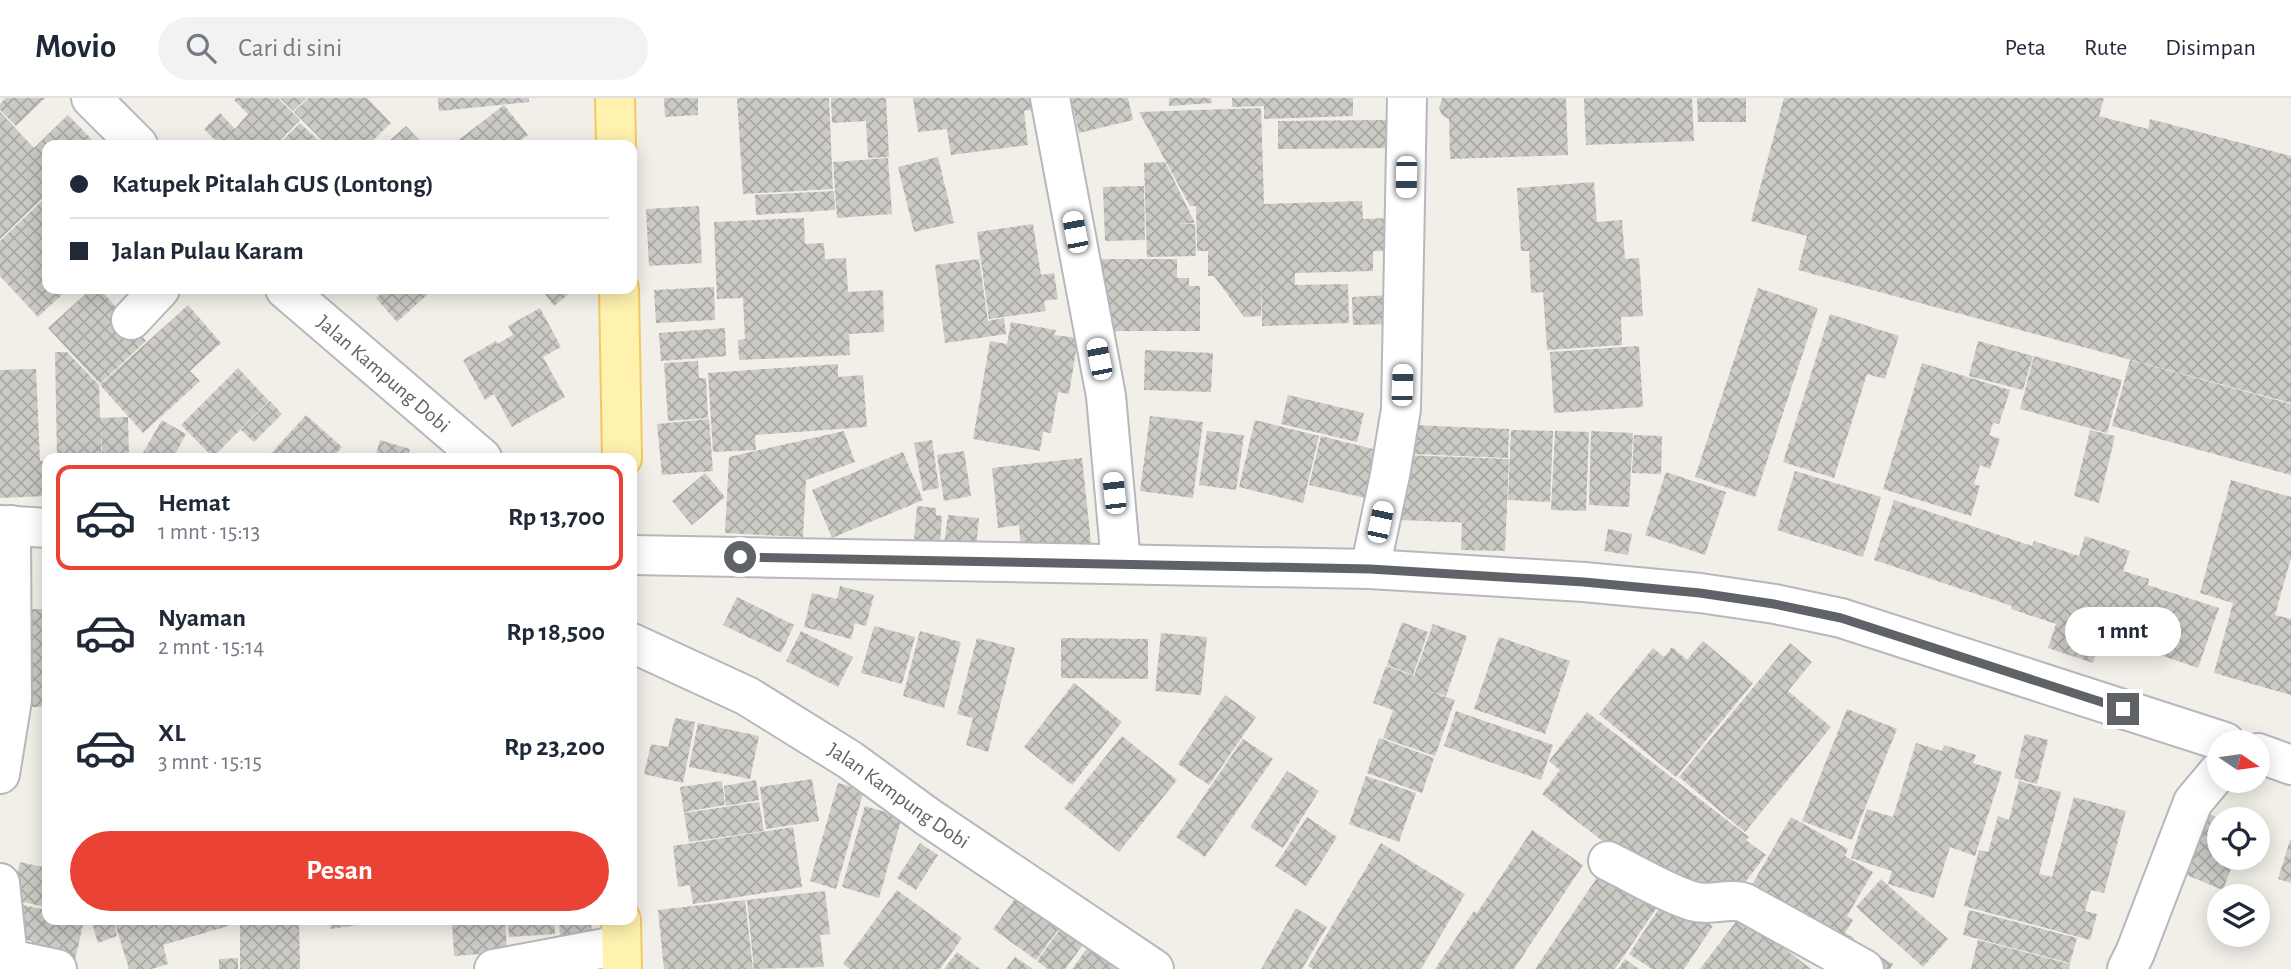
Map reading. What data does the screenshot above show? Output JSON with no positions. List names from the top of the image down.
{
  "streets": {
    "street": ["Jalan Kampung Dobi"]
  },
  "north": "right",
  "page": {
    "header": "Movio",
    "search": "Cari di sini",
    "nav": ["Peta", "Rute", "Disimpan"],
    "banner": ["Katupek Pitalah GUS (Lontong)", "Jalan Pulau Karam"],
    "list": [
      {
        "name": "Hemat",
        "note": "1 mnt · 15:13",
        "value": "Rp 13,700"
      },
      {
        "name": "Nyaman",
        "note": "2 mnt · 15:14",
        "value": "Rp 18,500"
      },
      {
        "name": "XL",
        "note": "3 mnt · 15:15",
        "value": "Rp 23,200"
      }
    ],
    "bubble": "1 mnt",
    "buttons": "Pesan"
  }
}
